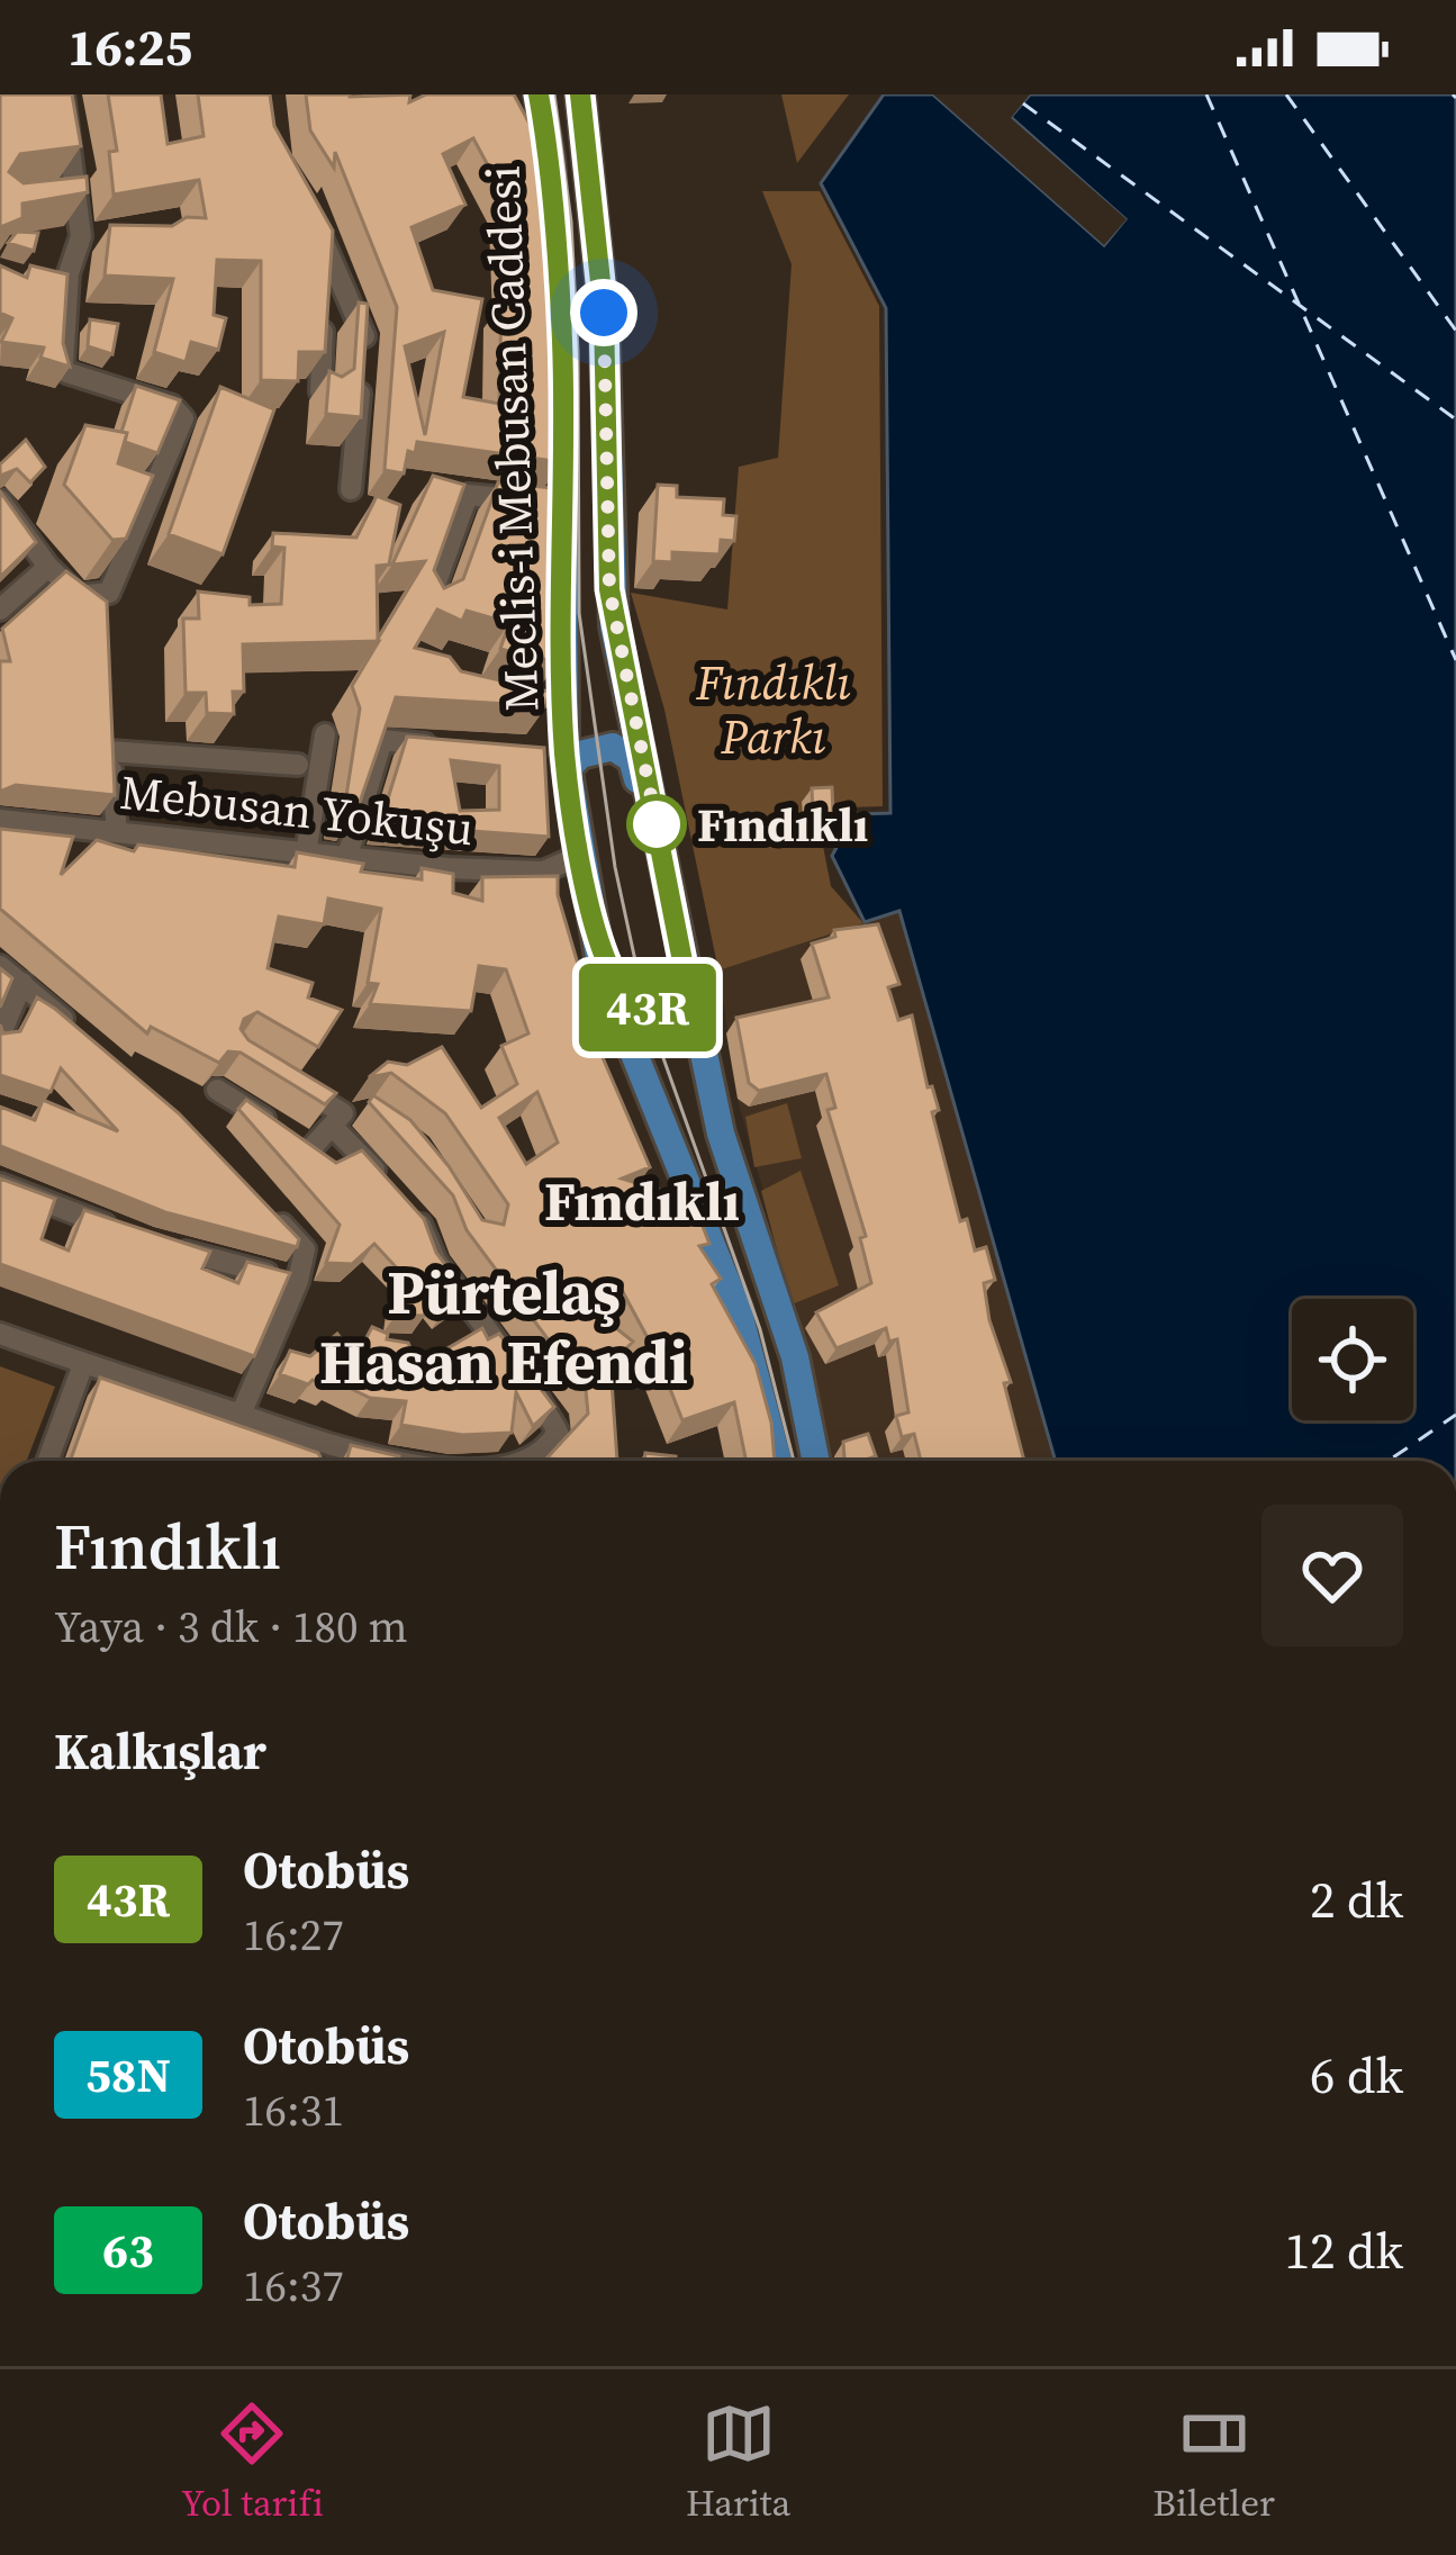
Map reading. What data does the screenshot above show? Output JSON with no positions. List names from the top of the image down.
{
  "streets": {
    "main road": ["Meclis-i Mebusan Caddesi"],
    "street": ["Mebusan Yokuşu"]
  },
  "crossings": [
    ["Meclis-i Mebusan Caddesi", "Mebusan Yokuşu"]
  ],
  "districts": ["Fındıklı", "Pürtelaş Hasan Efendi"],
  "parks": ["Fındıklı Parkı"],
  "places": ["Fındıklı"],
  "lines": ["bus line 43R"],
  "page": {
    "status": "16:25",
    "on_map": "43R",
    "heading": [
      ["Fındıklı", "Yaya · 3 dk · 180 m"],
      "Kalkışlar"
    ],
    "list": [
      {
        "mark": "43R",
        "name": "Otobüs",
        "note": "16:27",
        "value": "2 dk"
      },
      {
        "mark": "58N",
        "name": "Otobüs",
        "note": "16:31",
        "value": "6 dk"
      },
      {
        "mark": "63",
        "name": "Otobüs",
        "note": "16:37",
        "value": "12 dk"
      }
    ],
    "tabs": ["Yol tarifi", "Harita", "Biletler"]
  }
}
